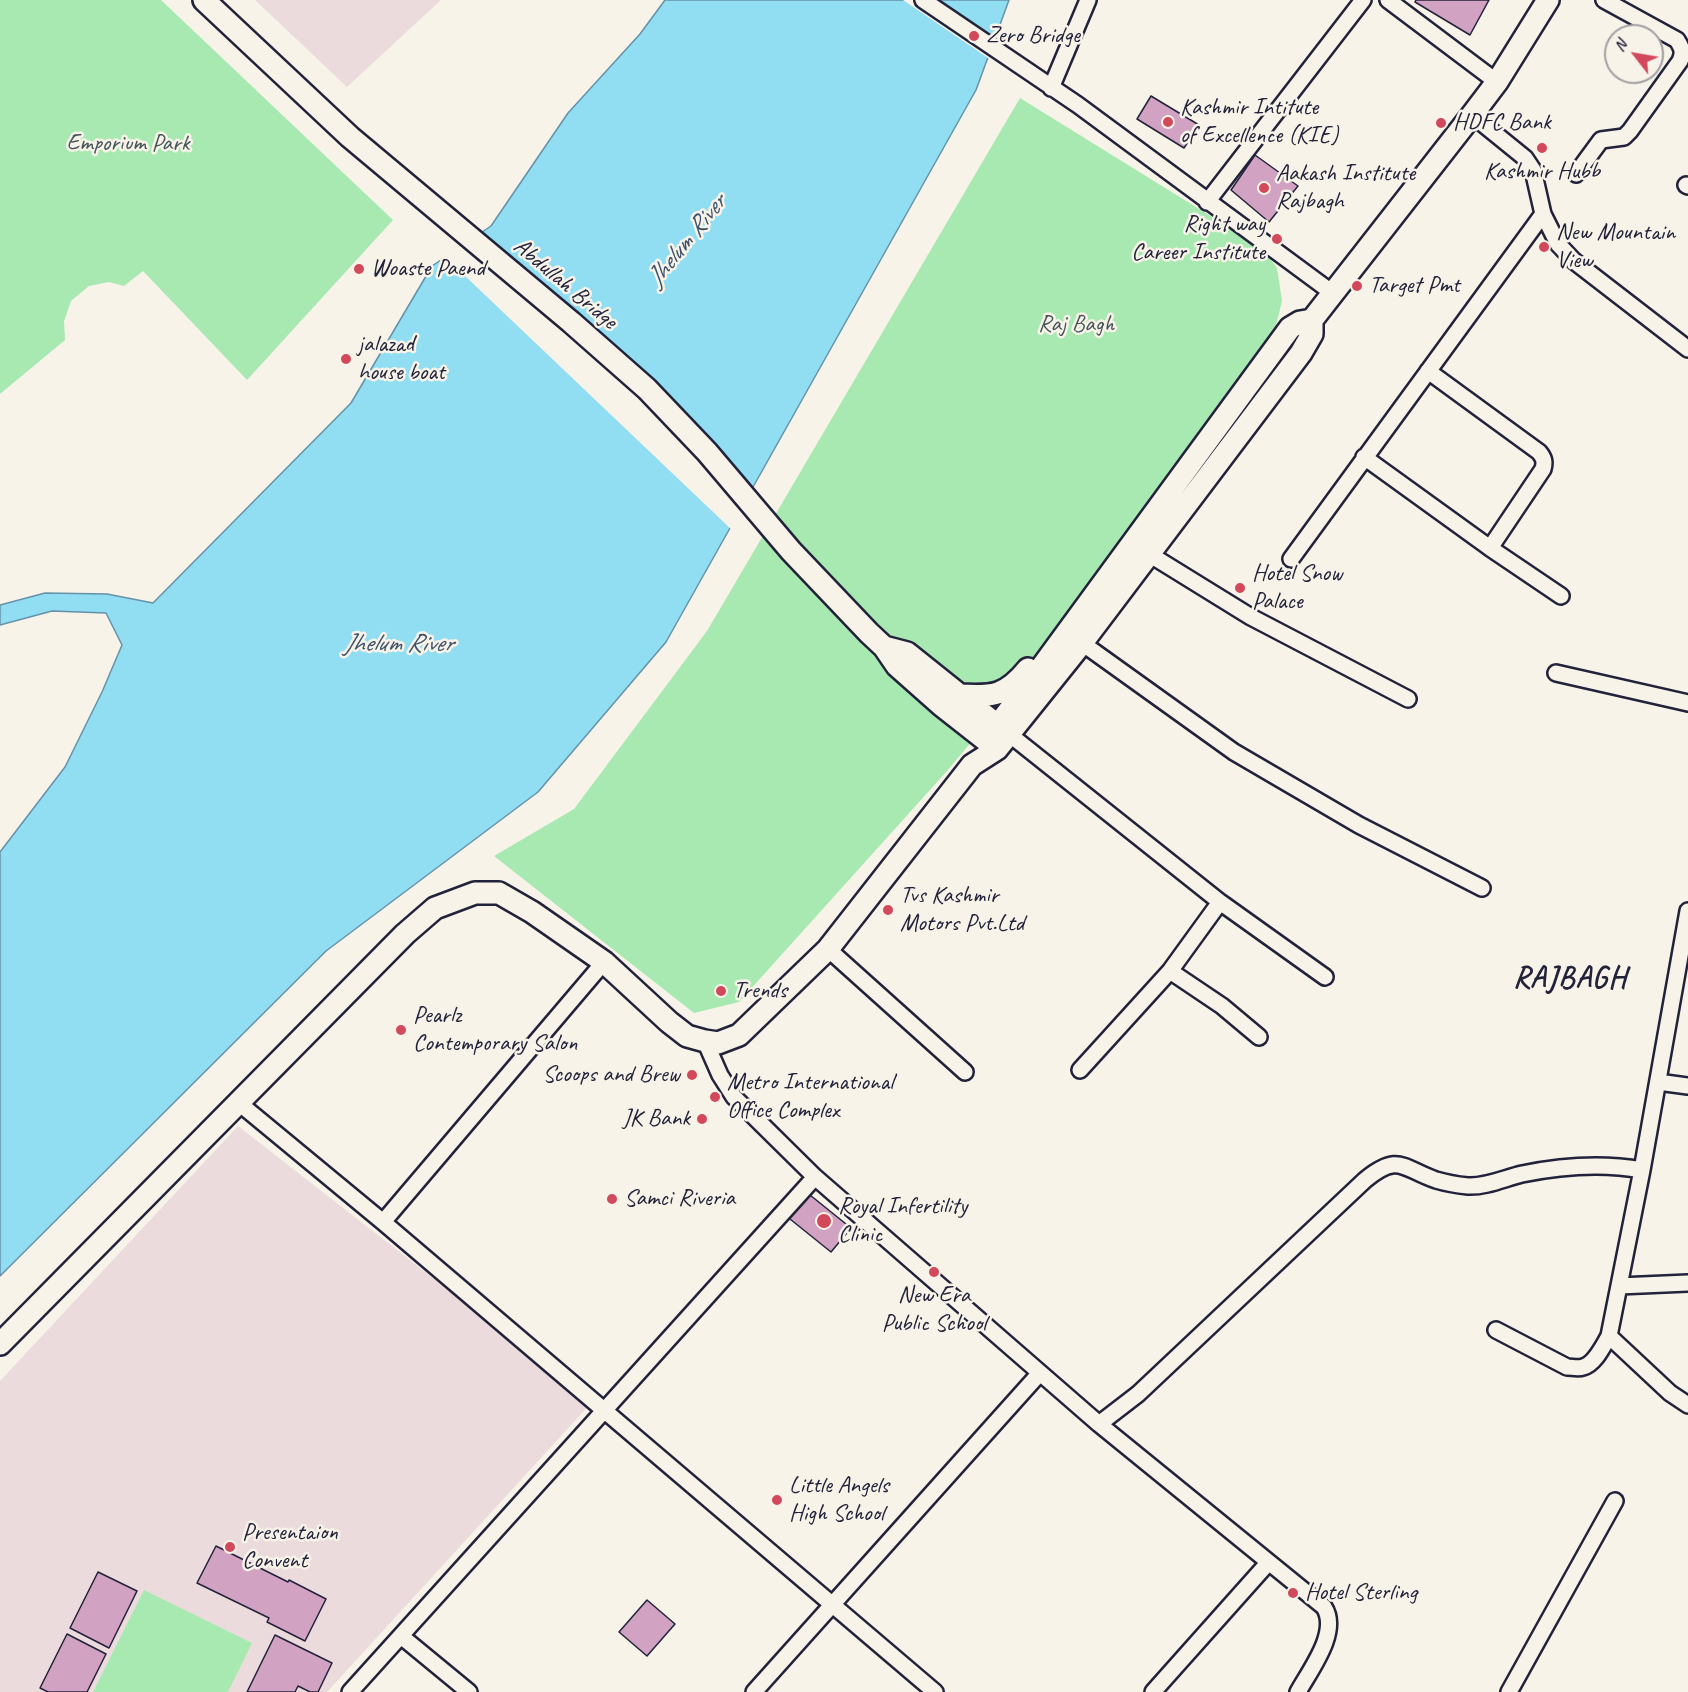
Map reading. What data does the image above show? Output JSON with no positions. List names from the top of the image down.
{
  "streets": {
    "main road": ["Abdullah Bridge"]
  },
  "districts": ["RAJBAGH"],
  "water": ["Jhelum River"],
  "parks": ["Emporium Park", "Raj Bagh"],
  "places": [
    "Zero Bridge",
    "Kashmir Intitute of Excellence (KIE)",
    "HDFC Bank",
    "Kashmir Hubb",
    "Aakash Institute Rajbagh",
    "Right way Career Institute",
    "New Mountain View",
    "Woaste Paend",
    "Target Pmt",
    "jalazad house boat",
    "Hotel Snow Palace",
    "Tvs Kashmir Motors Pvt.Ltd",
    "Trends",
    "Pearlz Contemporary Salon",
    "Scoops and Brew",
    "Metro International Office Complex",
    "JK Bank",
    "Samci Riveria",
    "Royal Infertility Clinic",
    "New Era Public School",
    "Little Angels High School",
    "Presentaion Convent",
    "Hotel Sterling"
  ],
  "north": "top left"
}
